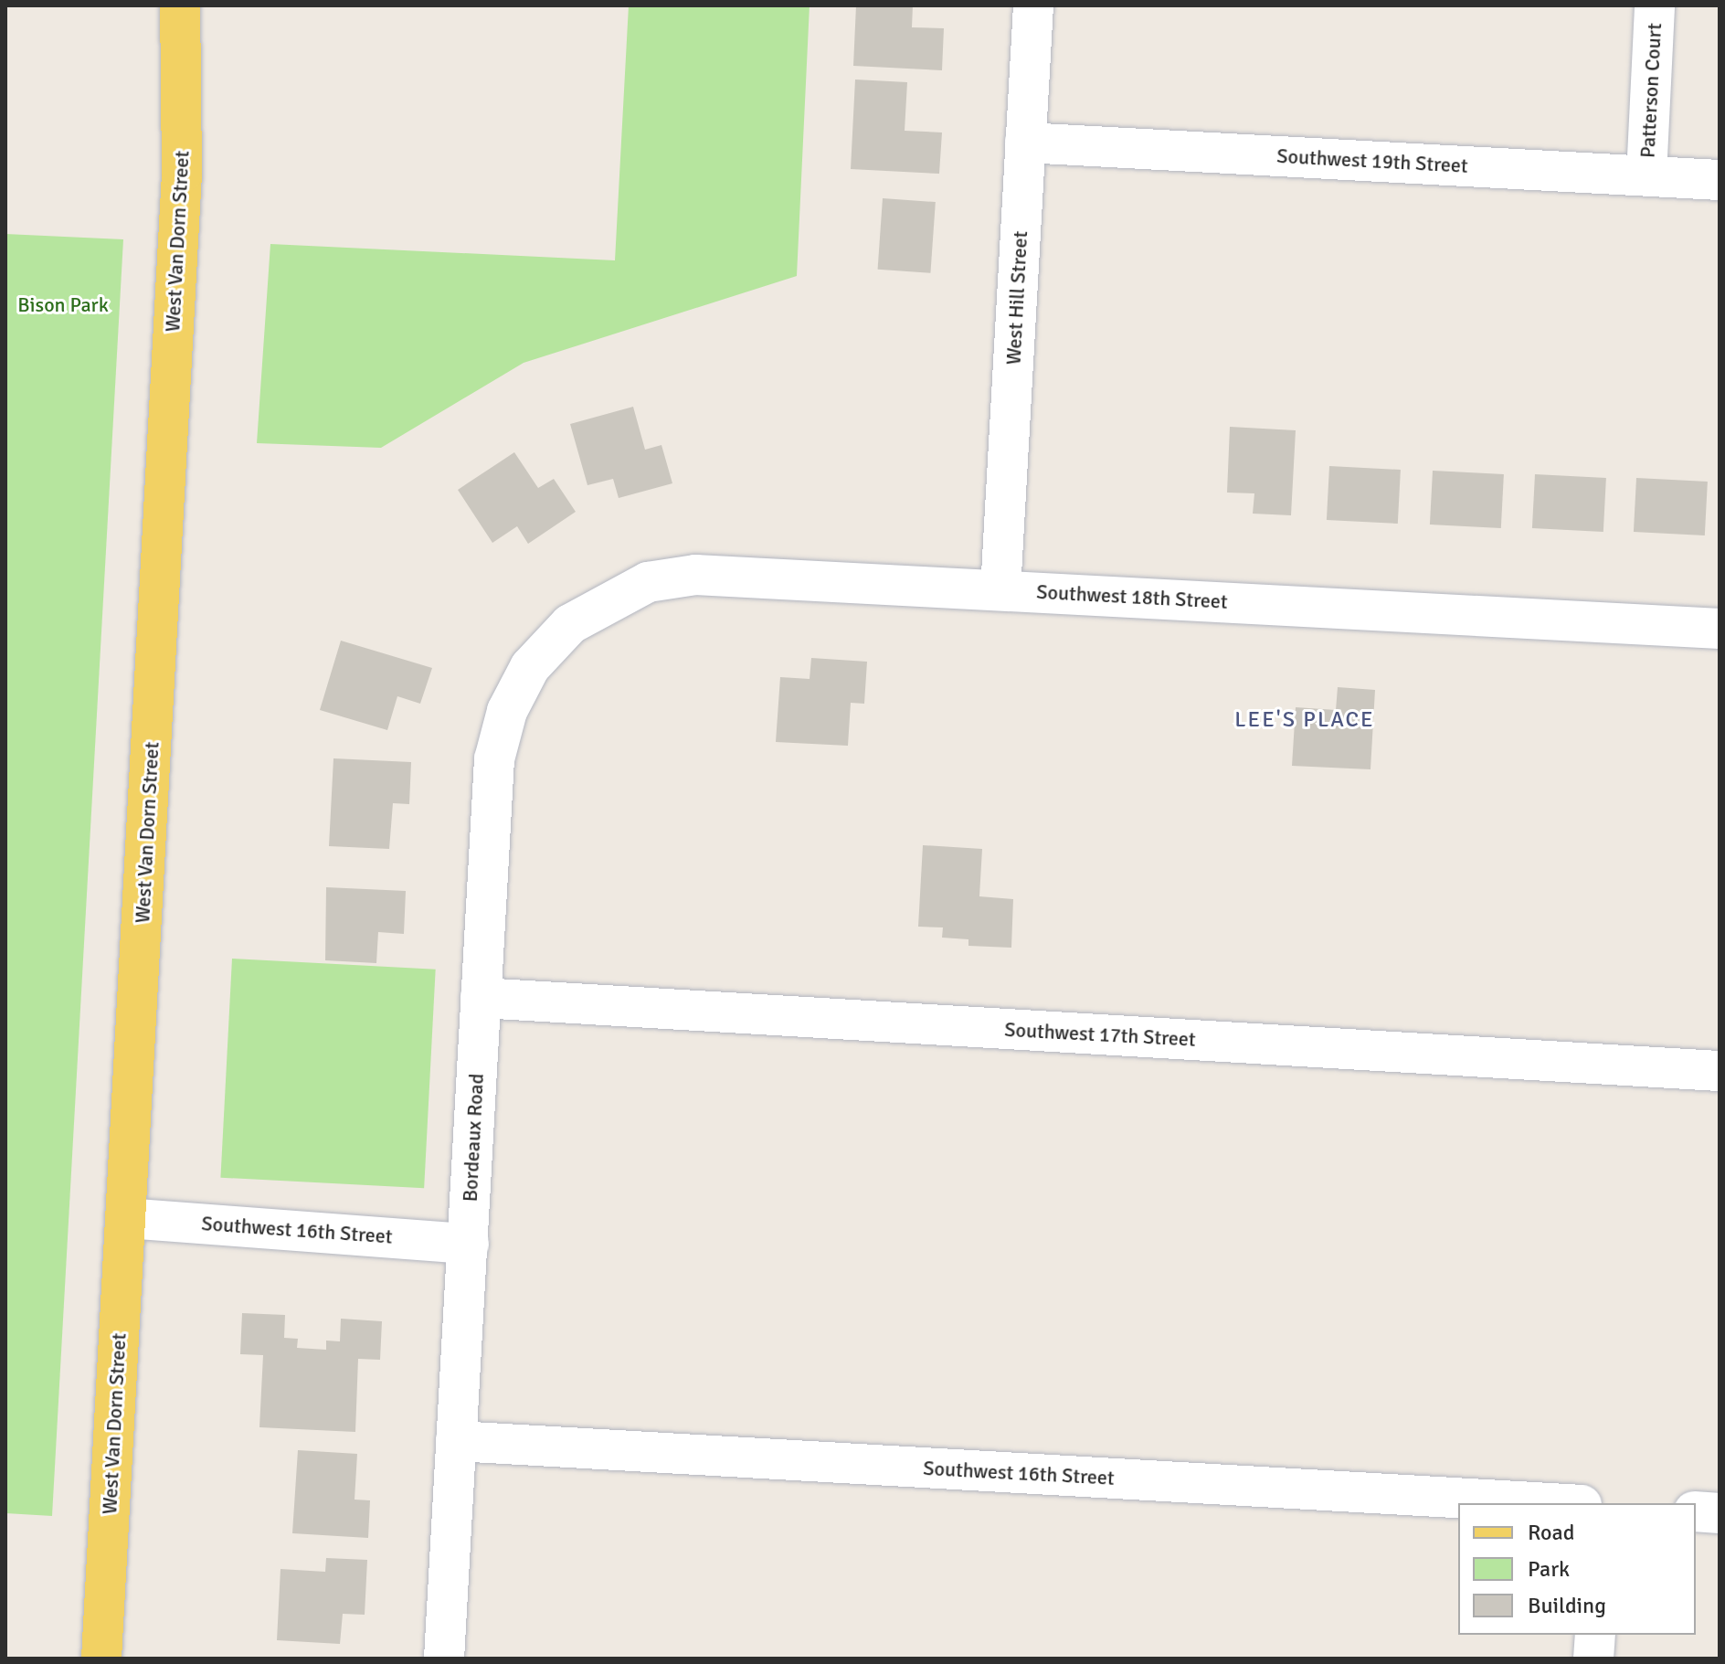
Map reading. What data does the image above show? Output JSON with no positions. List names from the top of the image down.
{
  "streets": {
    "main road": ["West Van Dorn Street"],
    "street": [
      "Patterson Court",
      "Southwest 19th Street",
      "West Hill Street",
      "Southwest 18th Street",
      "Southwest 17th Street",
      "Bordeaux Road",
      "Southwest 16th Street"
    ]
  },
  "crossings": [
    ["Patterson Court", "Southwest 19th Street"],
    ["Southwest 19th Street", "West Hill Street"],
    ["West Van Dorn Street", "Southwest 16th Street"],
    ["West Hill Street", "Southwest 18th Street"],
    ["Southwest 18th Street", "Bordeaux Road"],
    ["Southwest 17th Street", "Bordeaux Road"],
    ["Bordeaux Road", "Southwest 16th Street"]
  ],
  "districts": ["LEE'S PLACE"],
  "parks": ["Bison Park"],
  "legend": ["Road", "Park", "Building"]
}
